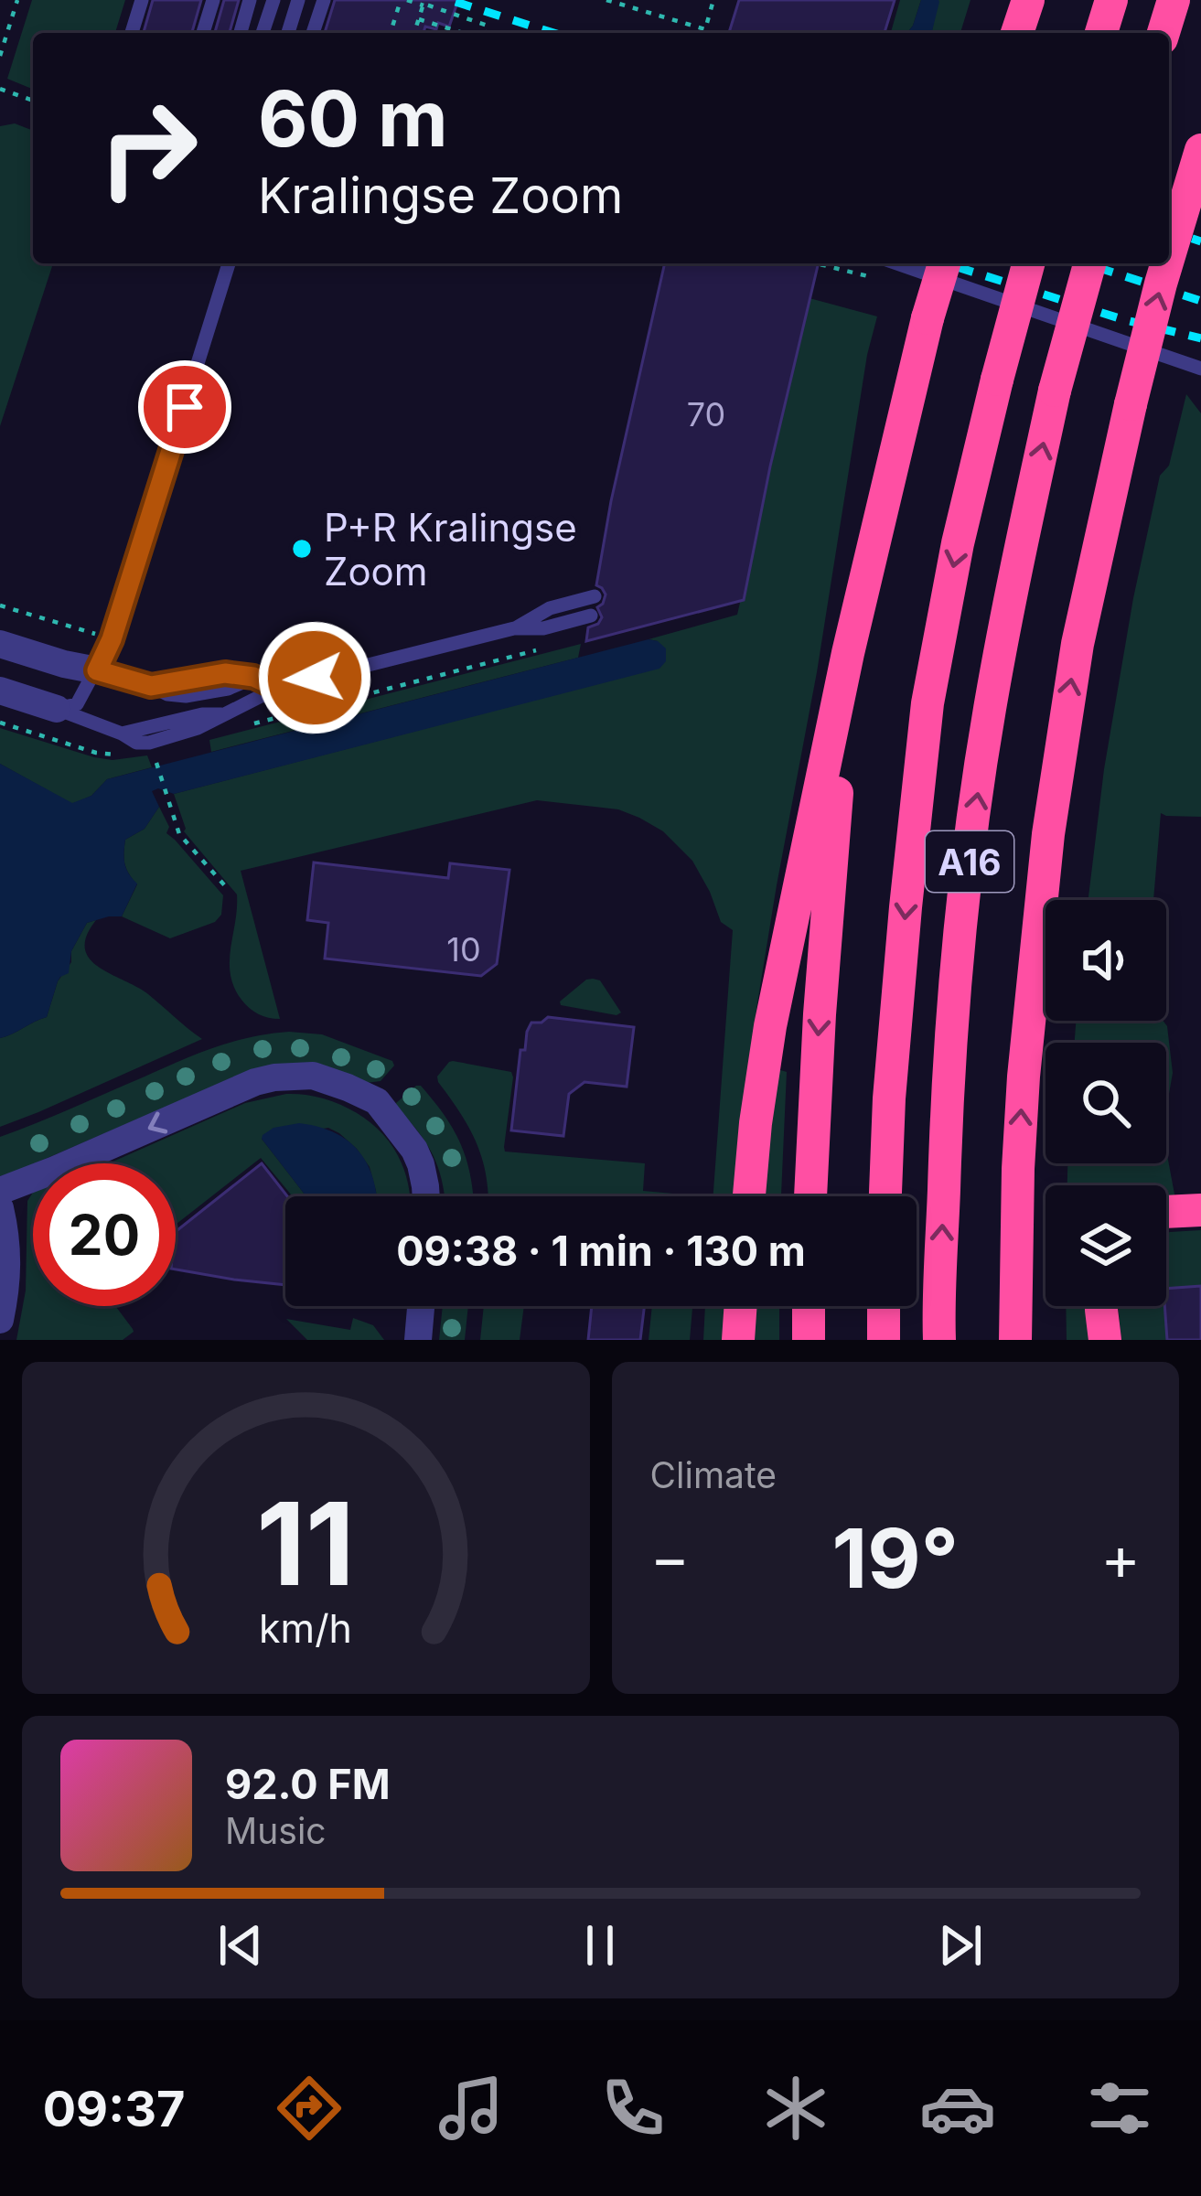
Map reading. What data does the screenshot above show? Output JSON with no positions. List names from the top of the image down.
{
  "streets": {
    "highway": ["A16"]
  },
  "places": ["P+R Kralingse Zoom"],
  "house_numbers": ["70", "10"],
  "page": {
    "turn": ["60 m", "Kralingse Zoom"],
    "limit": "20",
    "trip": "09:38 · 1 min · 130 m",
    "tile": "Climate",
    "heat": ["−", "19°", "+"],
    "song": ["92.0 FM", "Music"],
    "tabs": "09:37",
    "gauge": ["11", "km/h"]
  }
}
